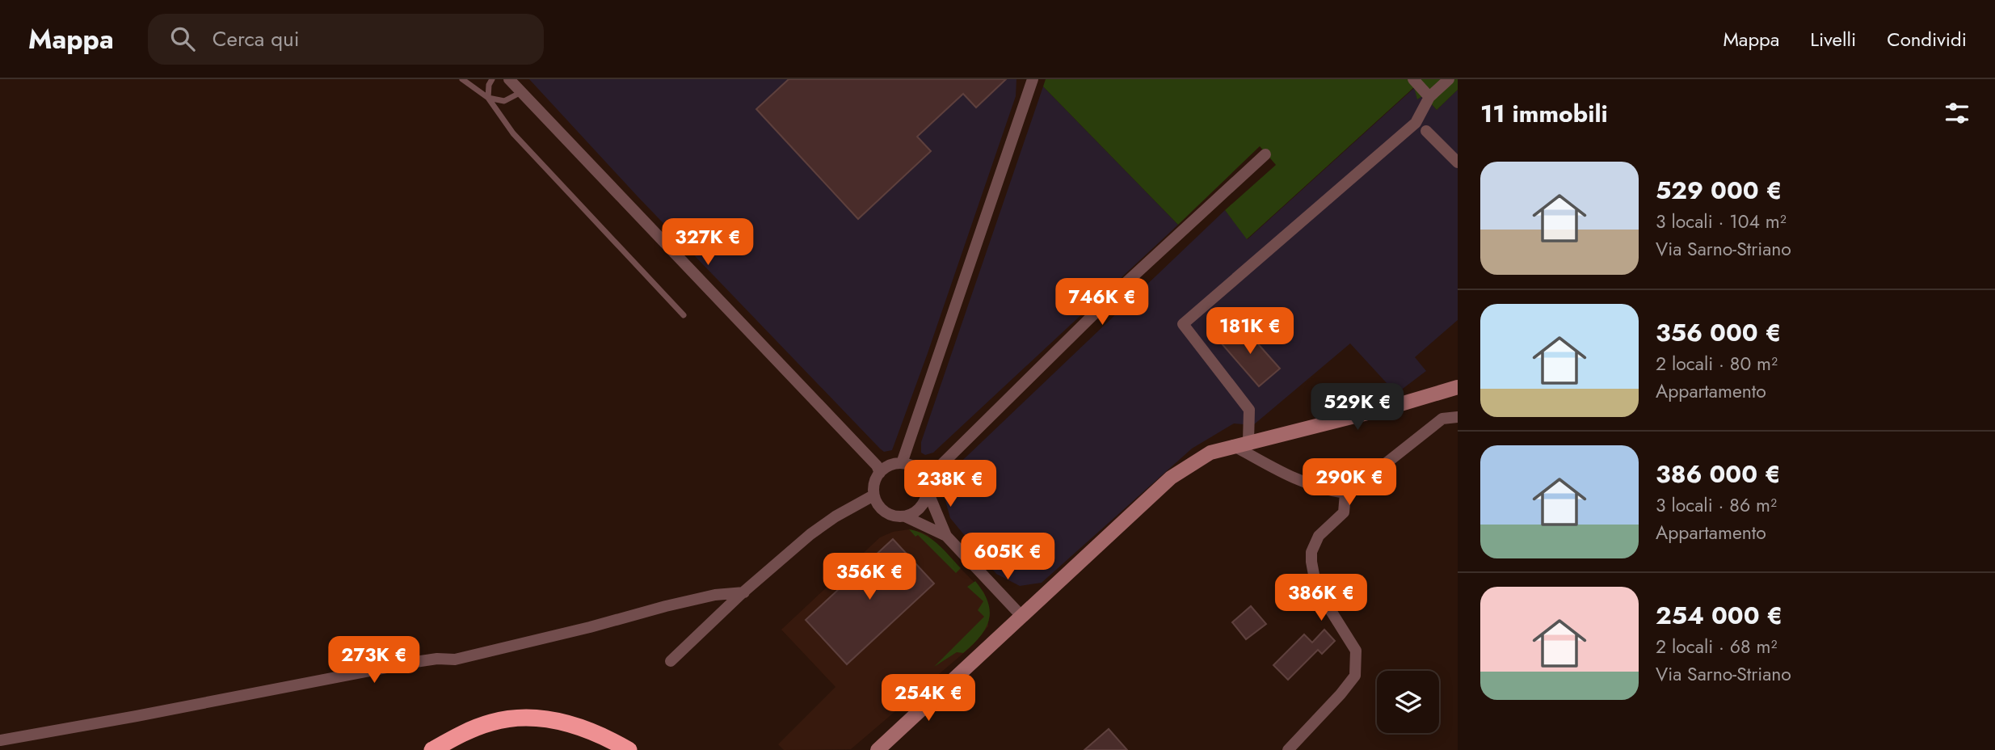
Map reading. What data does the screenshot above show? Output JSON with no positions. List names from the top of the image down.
{
  "page": {
    "header": "Mappa",
    "search": "Cerca qui",
    "nav": ["Mappa", "Livelli", "Condividi"],
    "heading": "11 immobili",
    "list": [
      {
        "name": "529 000 €",
        "note": "3 locali · 104 m² · Via Sarno-Striano"
      },
      {
        "name": "356 000 €",
        "note": "2 locali · 80 m² · Appartamento"
      },
      {
        "name": "386 000 €",
        "note": "3 locali · 86 m² · Appartamento"
      },
      {
        "name": "254 000 €",
        "note": "2 locali · 68 m² · Via Sarno-Striano"
      }
    ],
    "price": [
      "327K €",
      "746K €",
      "181K €",
      "529K €",
      "290K €",
      "238K €",
      "605K €",
      "356K €",
      "386K €",
      "273K €",
      "254K €"
    ]
  }
}
